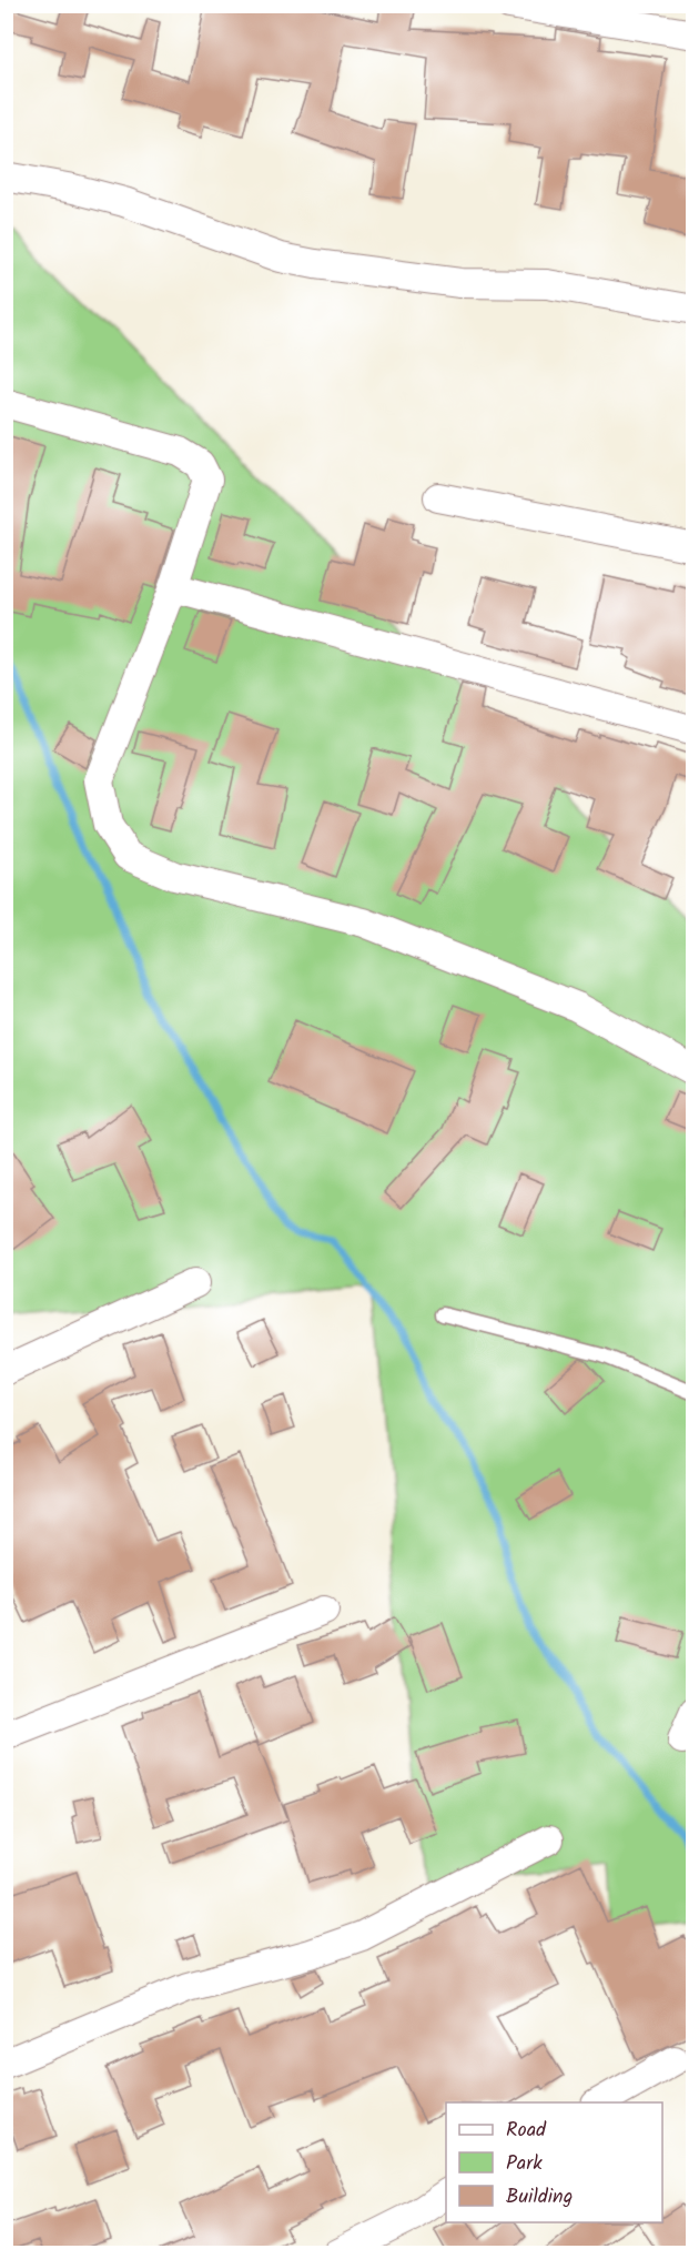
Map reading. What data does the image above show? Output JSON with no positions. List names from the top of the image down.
{
  "legend": ["Road", "Park", "Building"]
}
